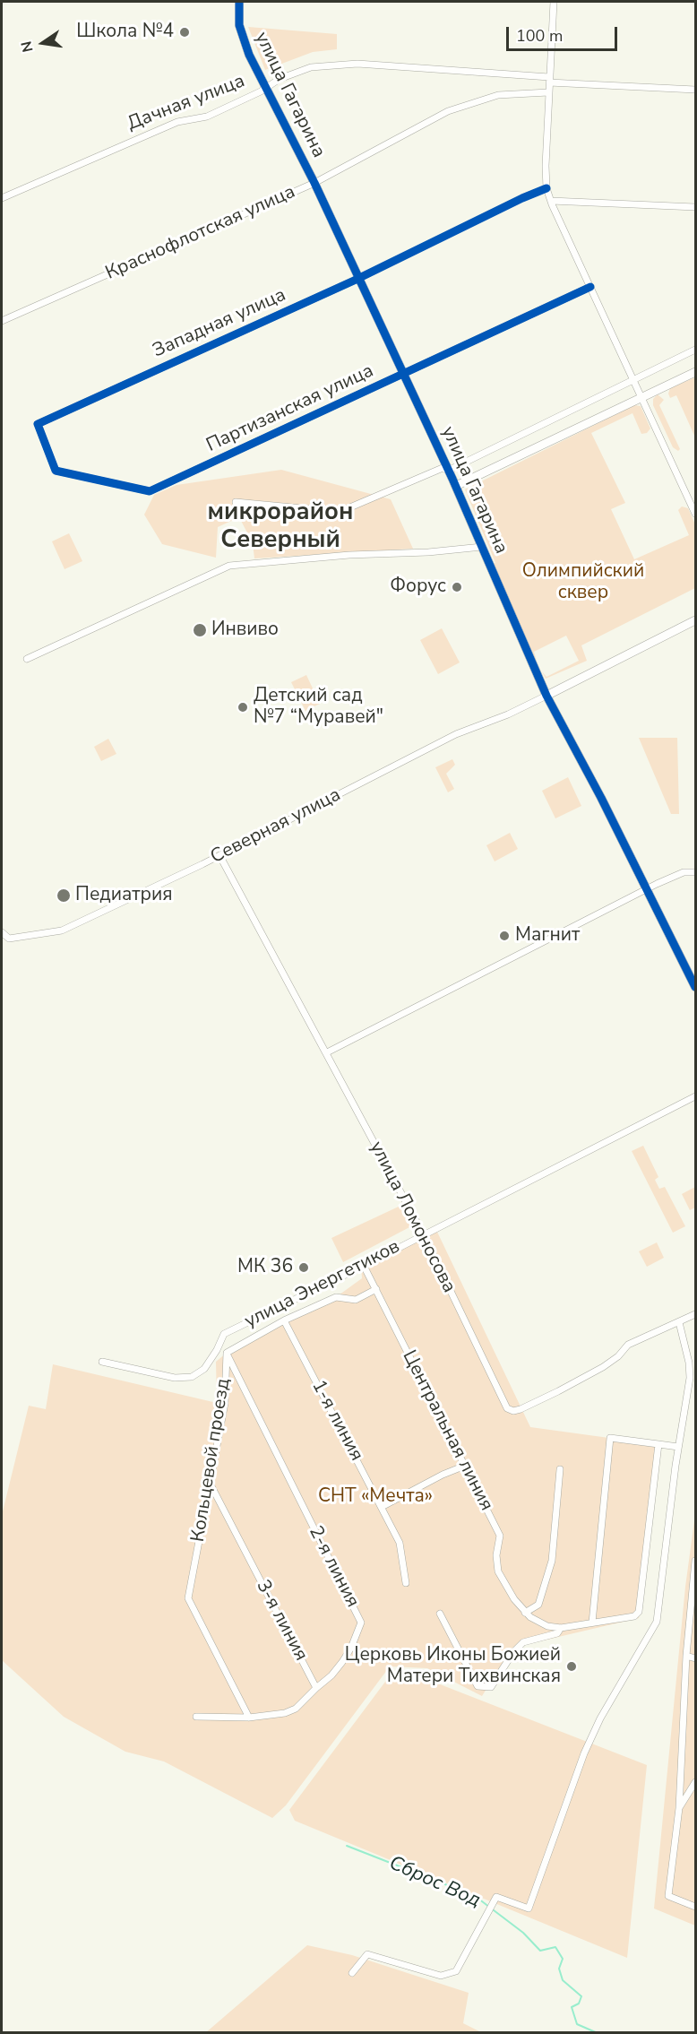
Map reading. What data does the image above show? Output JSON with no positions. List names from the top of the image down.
{
  "streets": {
    "street": [
      "улица Гагарина",
      "Дачная улица",
      "Краснофлотская улица",
      "Западная улица",
      "Партизанская улица",
      "Северная улица",
      "улица Ломоносова",
      "улица Энергетиков",
      "1-я линия",
      "Центральная линия",
      "Кольцевой проезд",
      "2-я линия",
      "3-я линия"
    ]
  },
  "crossings": [
    ["улица Гагарина", "Дачная улица"],
    ["улица Гагарина", "Краснофлотская улица"],
    ["улица Гагарина", "Западная улица"],
    ["улица Гагарина", "Партизанская улица"],
    ["улица Гагарина", "Северная улица"],
    ["Западная улица", "Партизанская улица"],
    ["Северная улица", "улица Ломоносова"],
    ["улица Ломоносова", "улица Энергетиков"],
    ["улица Энергетиков", "Центральная линия"],
    ["1-я линия", "Кольцевой проезд"],
    ["Центральная линия", "Кольцевой проезд"],
    ["Кольцевой проезд", "2-я линия"],
    ["Кольцевой проезд", "3-я линия"],
    ["2-я линия", "3-я линия"]
  ],
  "districts": ["микрорайон Северный"],
  "water": ["Сброс Вод"],
  "parks": ["Олимпийский сквер", "СНТ «Мечта»"],
  "places": [
    "Школа №4",
    "Форус",
    "Инвиво",
    "Детский сад №7 “Муравей\"",
    "Педиатрия",
    "Магнит",
    "МК 36",
    "Церковь Иконы Божией Матери Тихвинская"
  ],
  "scale_bar": "100 m",
  "north": "left"
}
